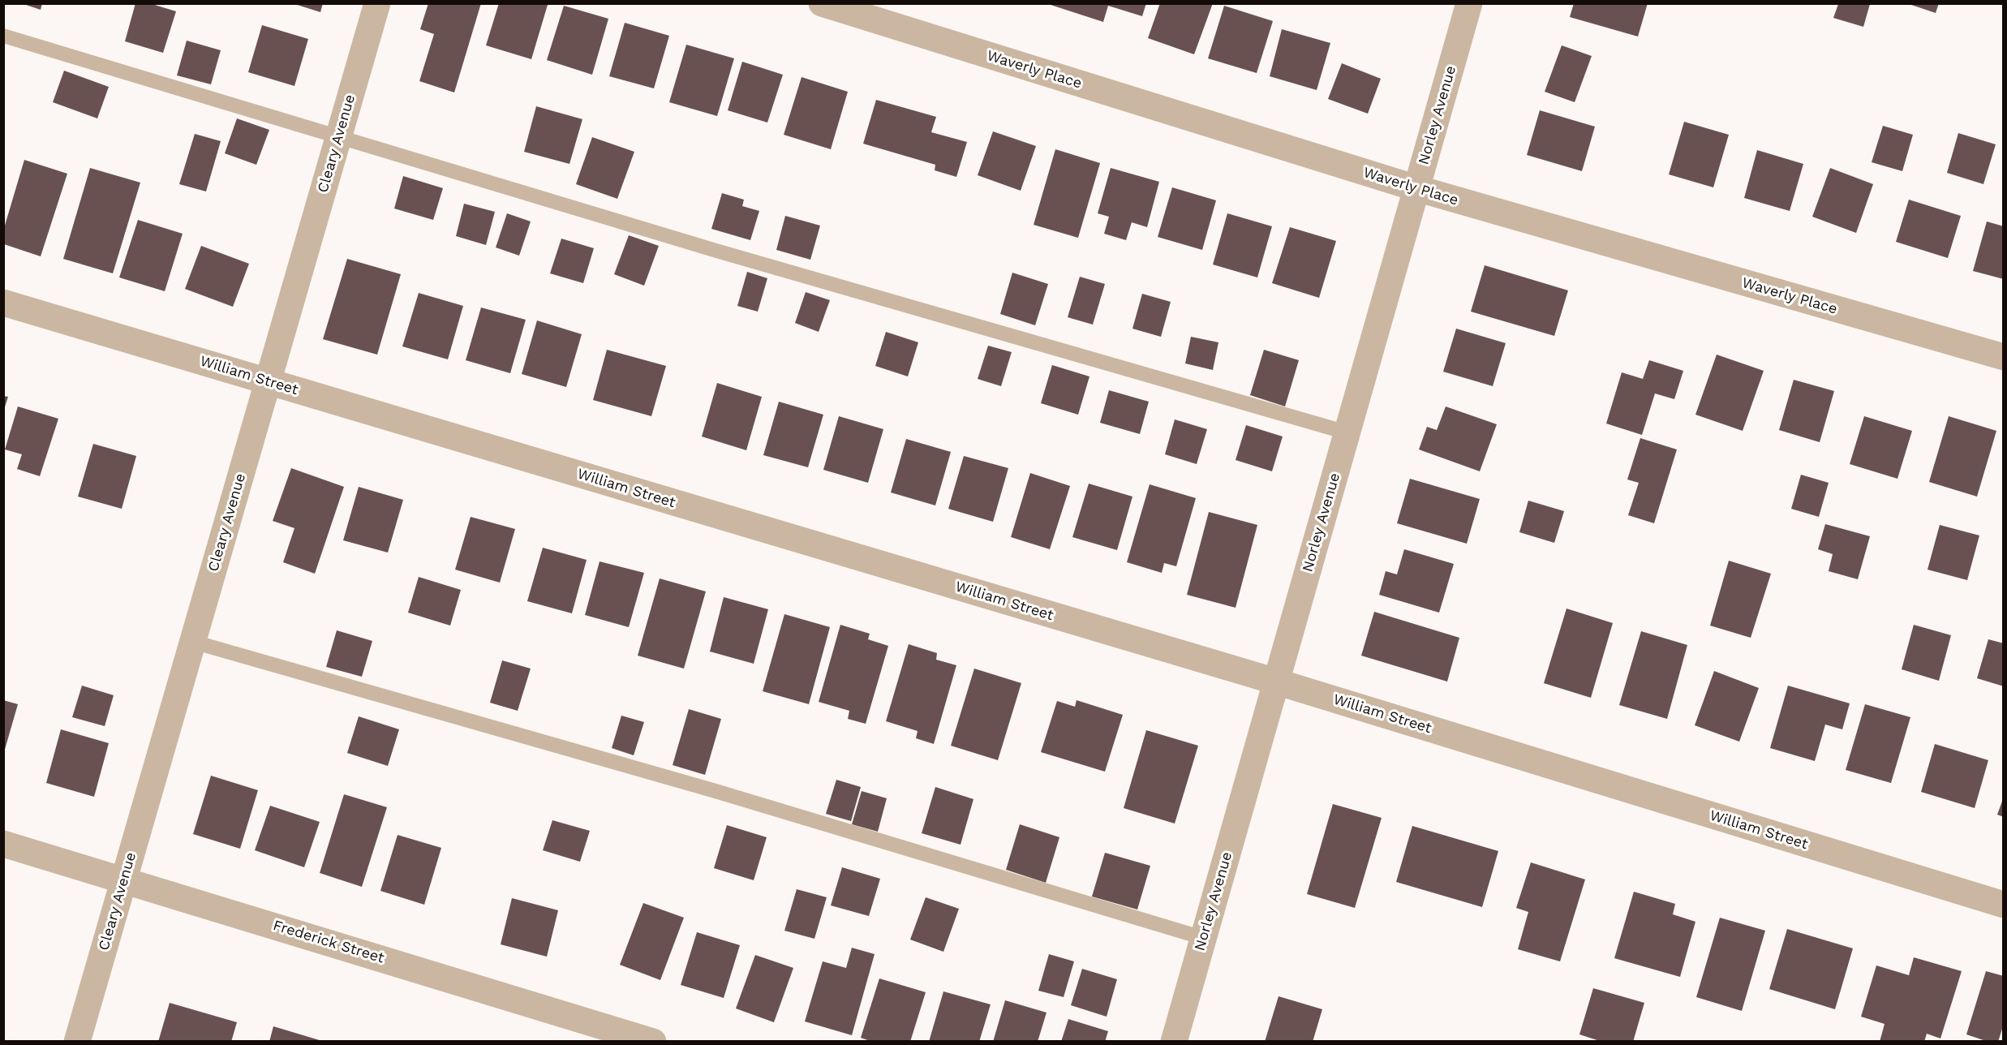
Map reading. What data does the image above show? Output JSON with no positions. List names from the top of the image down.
{
  "streets": {
    "street": [
      "Waverly Place",
      "Norley Avenue",
      "Cleary Avenue",
      "William Street",
      "Frederick Street"
    ]
  },
  "crossings": [
    ["Waverly Place", "Norley Avenue"],
    ["Norley Avenue", "William Street"],
    ["Cleary Avenue", "William Street"],
    ["Cleary Avenue", "Frederick Street"]
  ]
}
